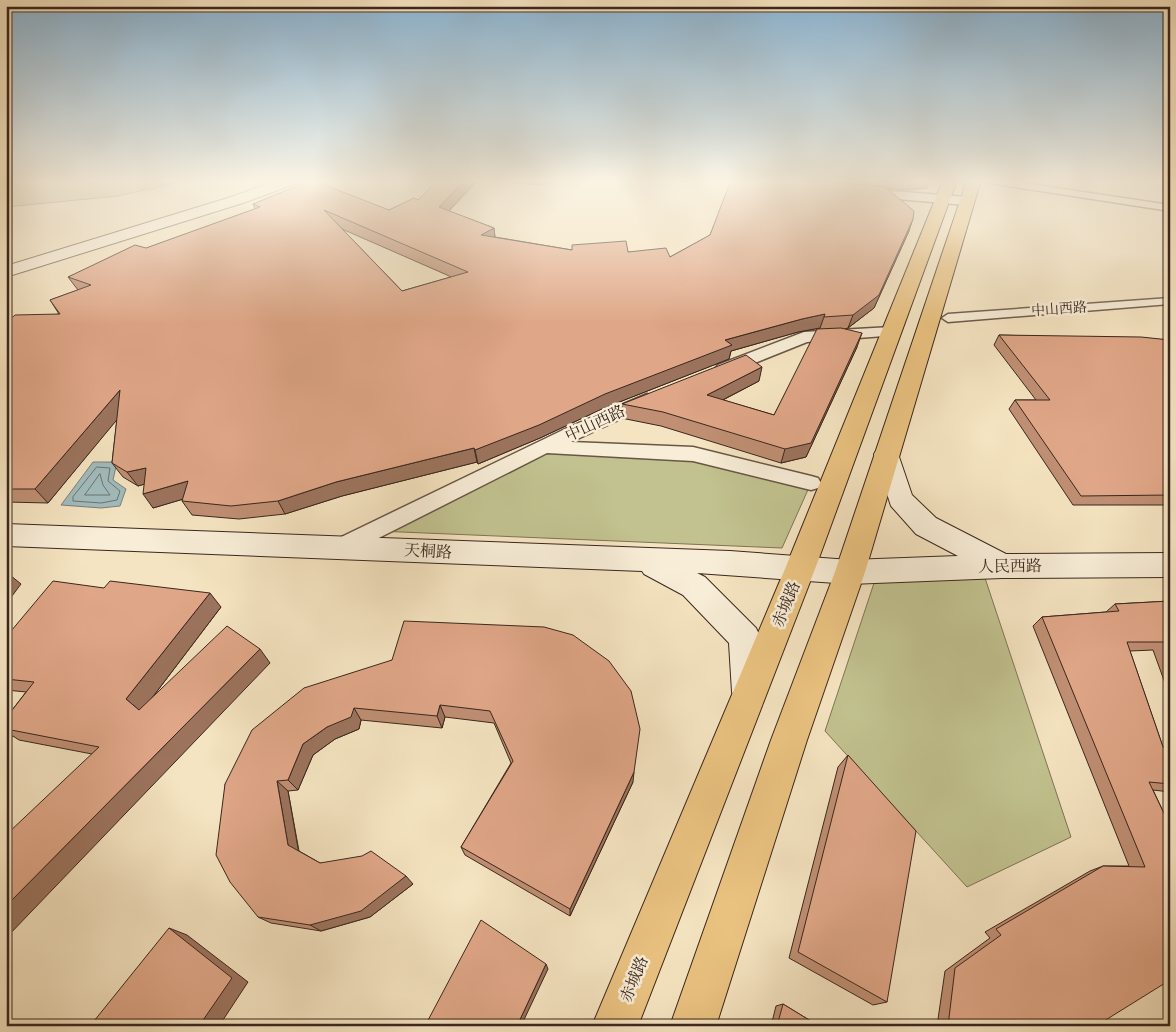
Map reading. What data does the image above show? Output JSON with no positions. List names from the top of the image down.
{
  "streets": {
    "main road": ["天桐路", "人民西路", "赤城路"],
    "street": ["中山西路"]
  },
  "crossings": [
    ["中山西路", "天桐路"],
    ["天桐路", "人民西路"],
    ["天桐路", "赤城路"]
  ]
}
